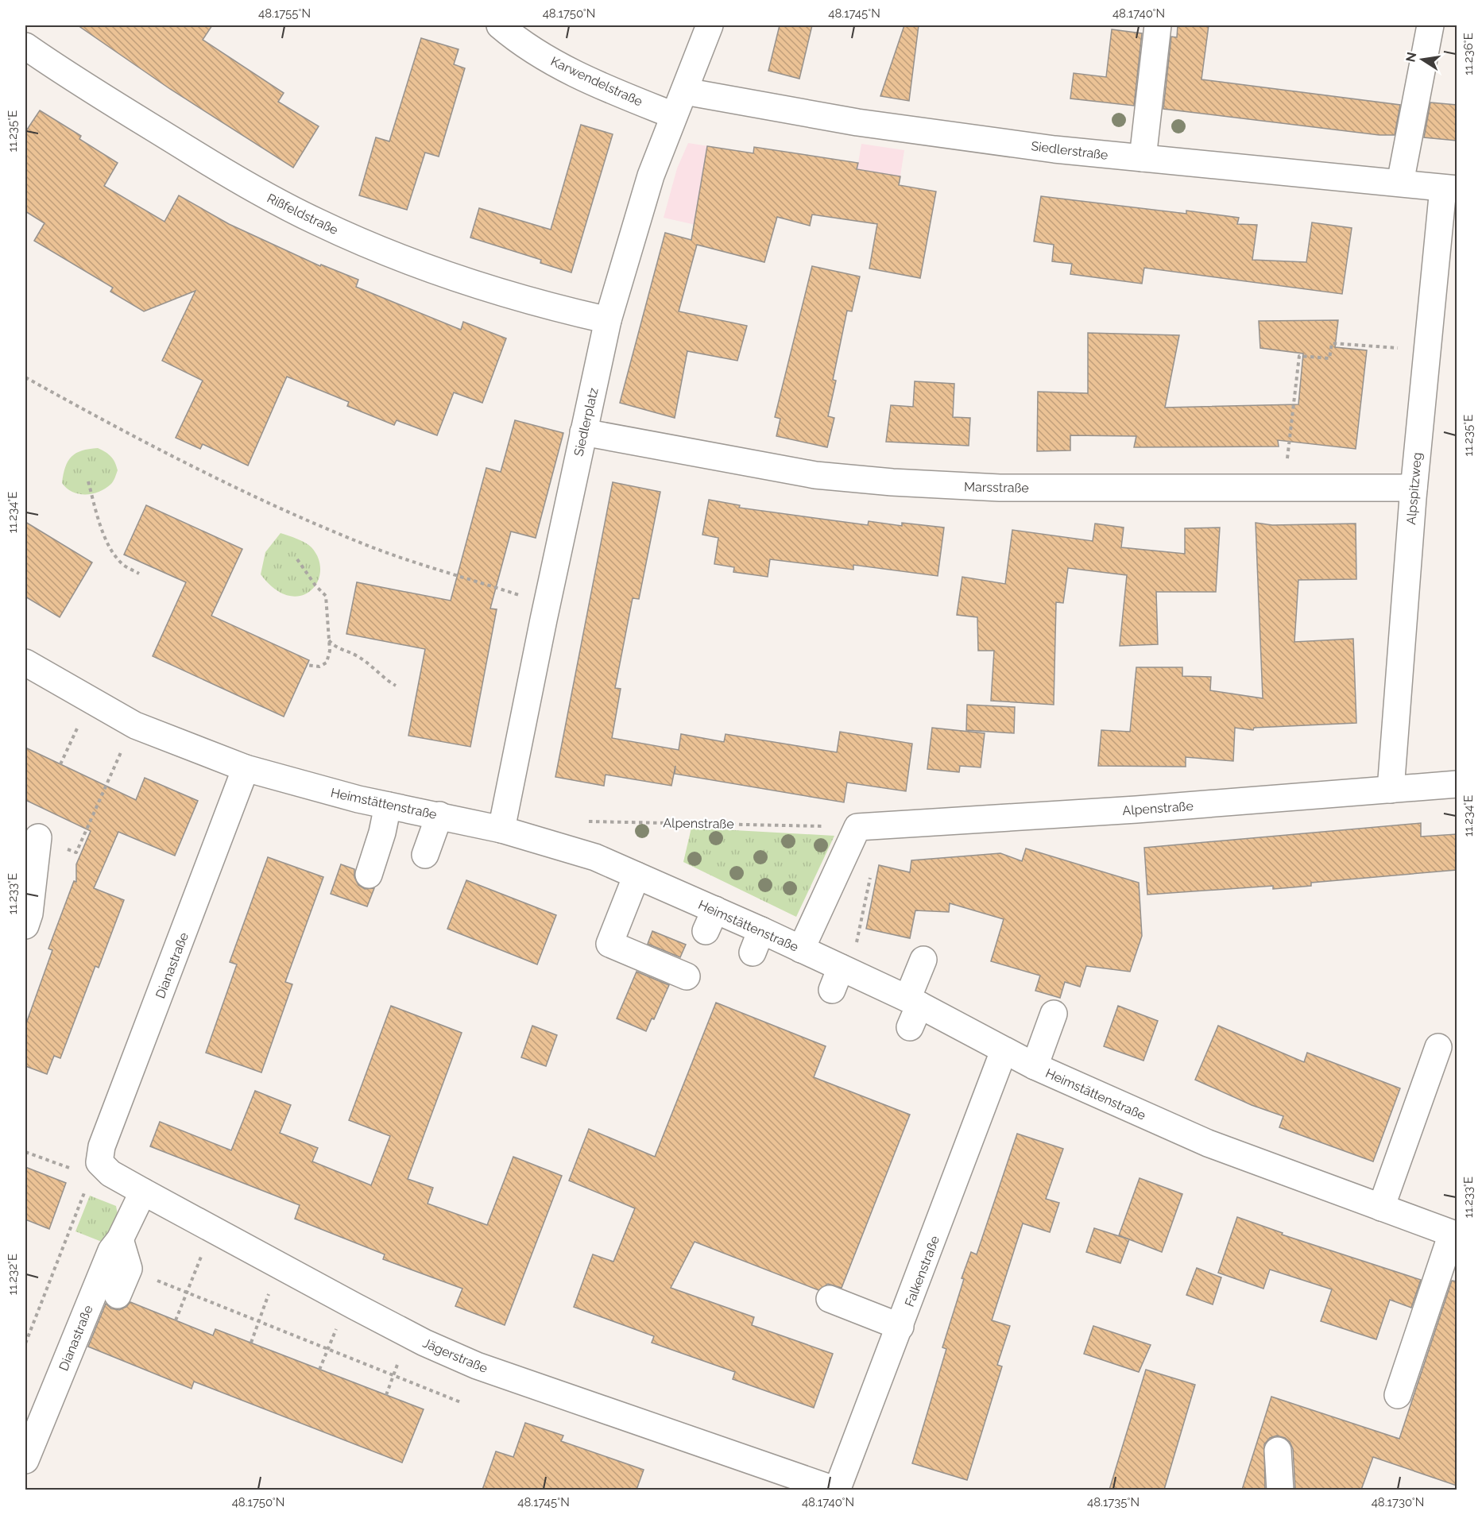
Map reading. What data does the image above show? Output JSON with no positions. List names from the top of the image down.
{
  "streets": {
    "street": [
      "Karwendelstraße",
      "Siedlerstraße",
      "Rißfeldstraße",
      "Siedlerplatz",
      "Marsstraße",
      "Alpspitzweg",
      "Heimstättenstraße",
      "Alpenstraße",
      "Dianastraße",
      "Falkenstraße",
      "Jägerstraße"
    ]
  },
  "crossings": [
    ["Karwendelstraße", "Siedlerplatz"],
    ["Siedlerstraße", "Siedlerplatz"],
    ["Siedlerstraße", "Alpspitzweg"],
    ["Rißfeldstraße", "Siedlerplatz"],
    ["Siedlerplatz", "Marsstraße"],
    ["Siedlerplatz", "Heimstättenstraße"],
    ["Marsstraße", "Alpspitzweg"],
    ["Alpspitzweg", "Alpenstraße"],
    ["Heimstättenstraße", "Alpenstraße"],
    ["Heimstättenstraße", "Dianastraße"],
    ["Heimstättenstraße", "Falkenstraße"],
    ["Dianastraße", "Jägerstraße"],
    ["Falkenstraße", "Jägerstraße"]
  ],
  "north": "left",
  "coordinates": [
    "48.1755°N",
    "48.1750°N",
    "48.1745°N",
    "48.1740°N",
    "11.236°E",
    "11.235°E",
    "11.234°E",
    "11.233°E",
    "11.232°E",
    "48.1735°N",
    "48.1730°N"
  ]
}
